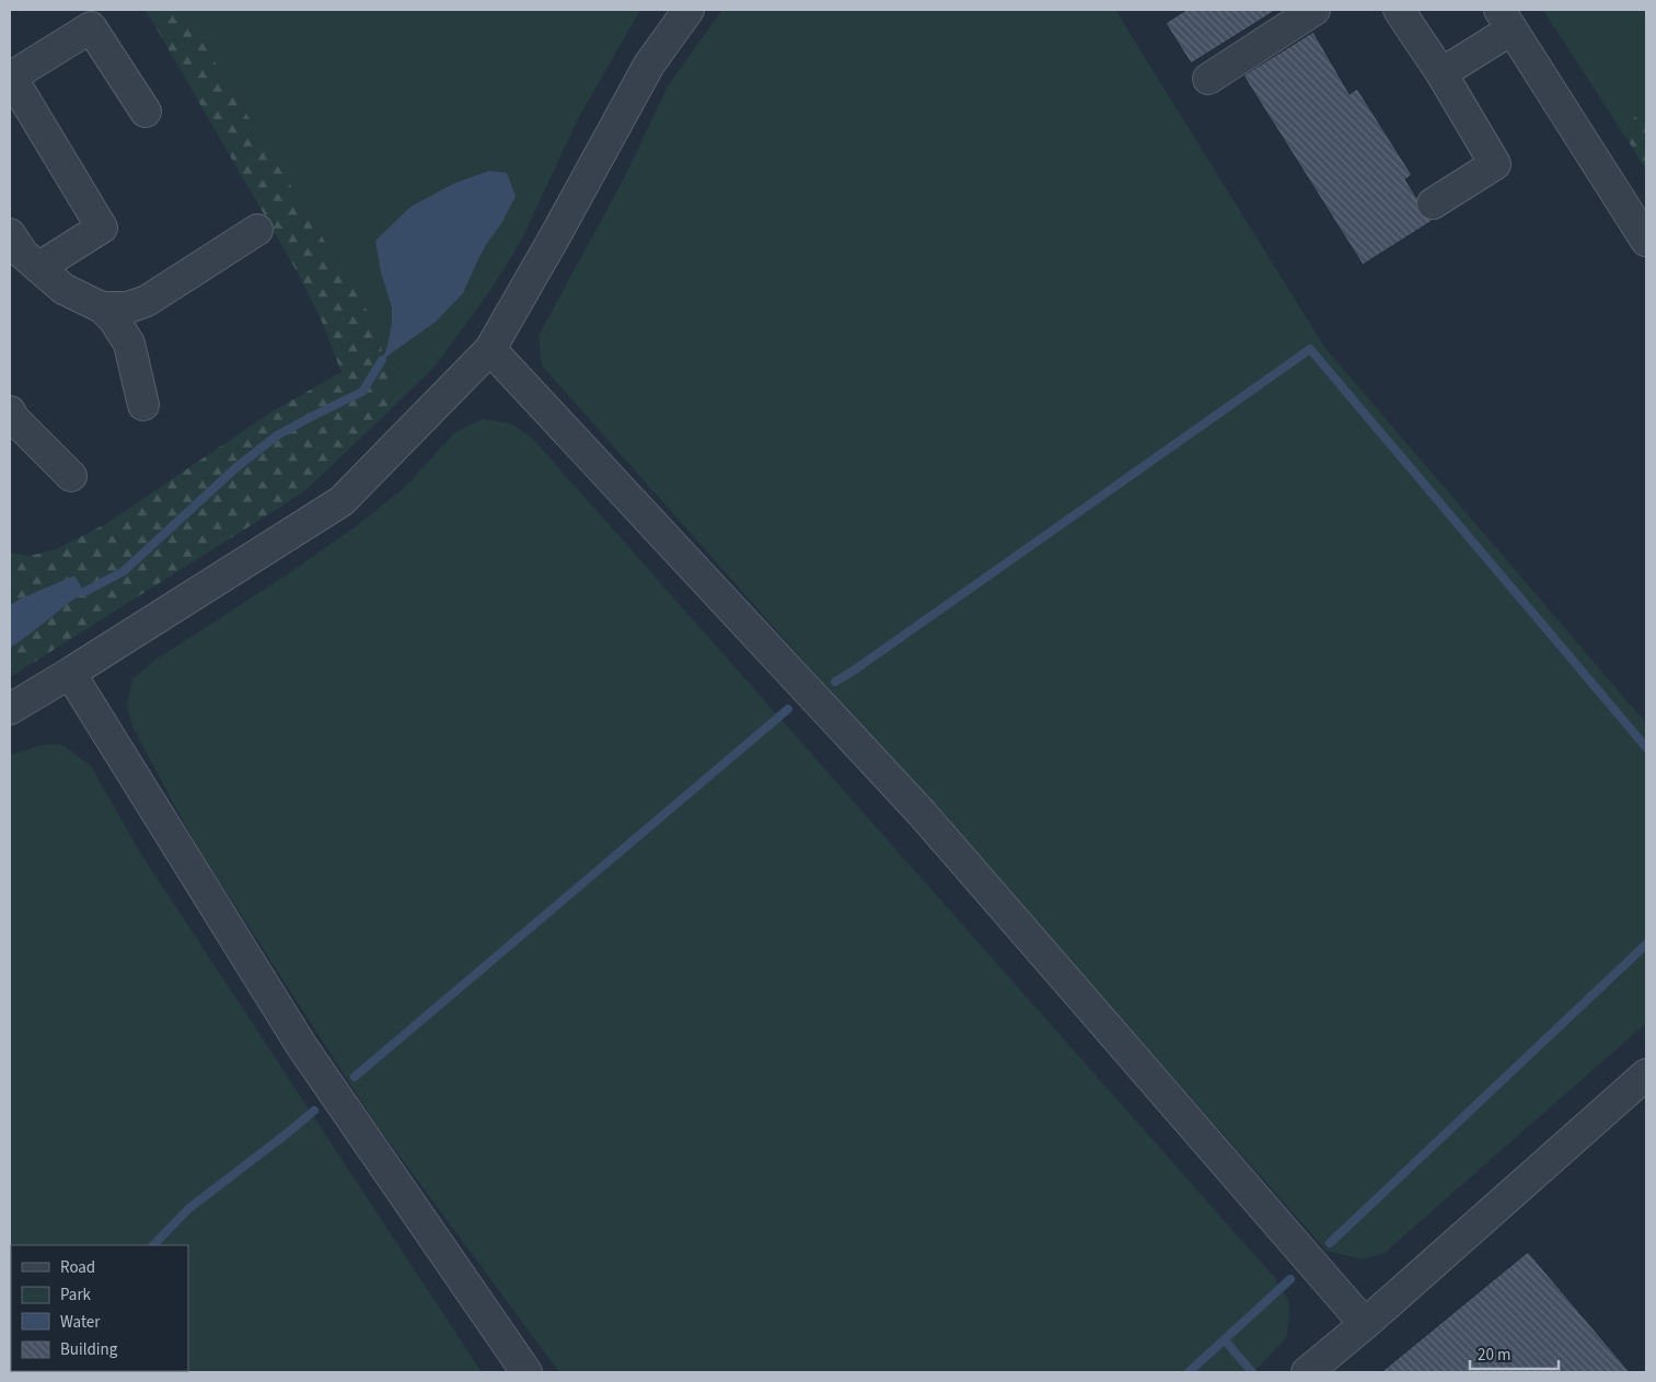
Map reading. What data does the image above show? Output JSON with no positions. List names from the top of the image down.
{
  "legend": [
    "Road",
    "Park",
    "Water",
    "Building"
  ],
  "scale_bar": "20 m"
}
